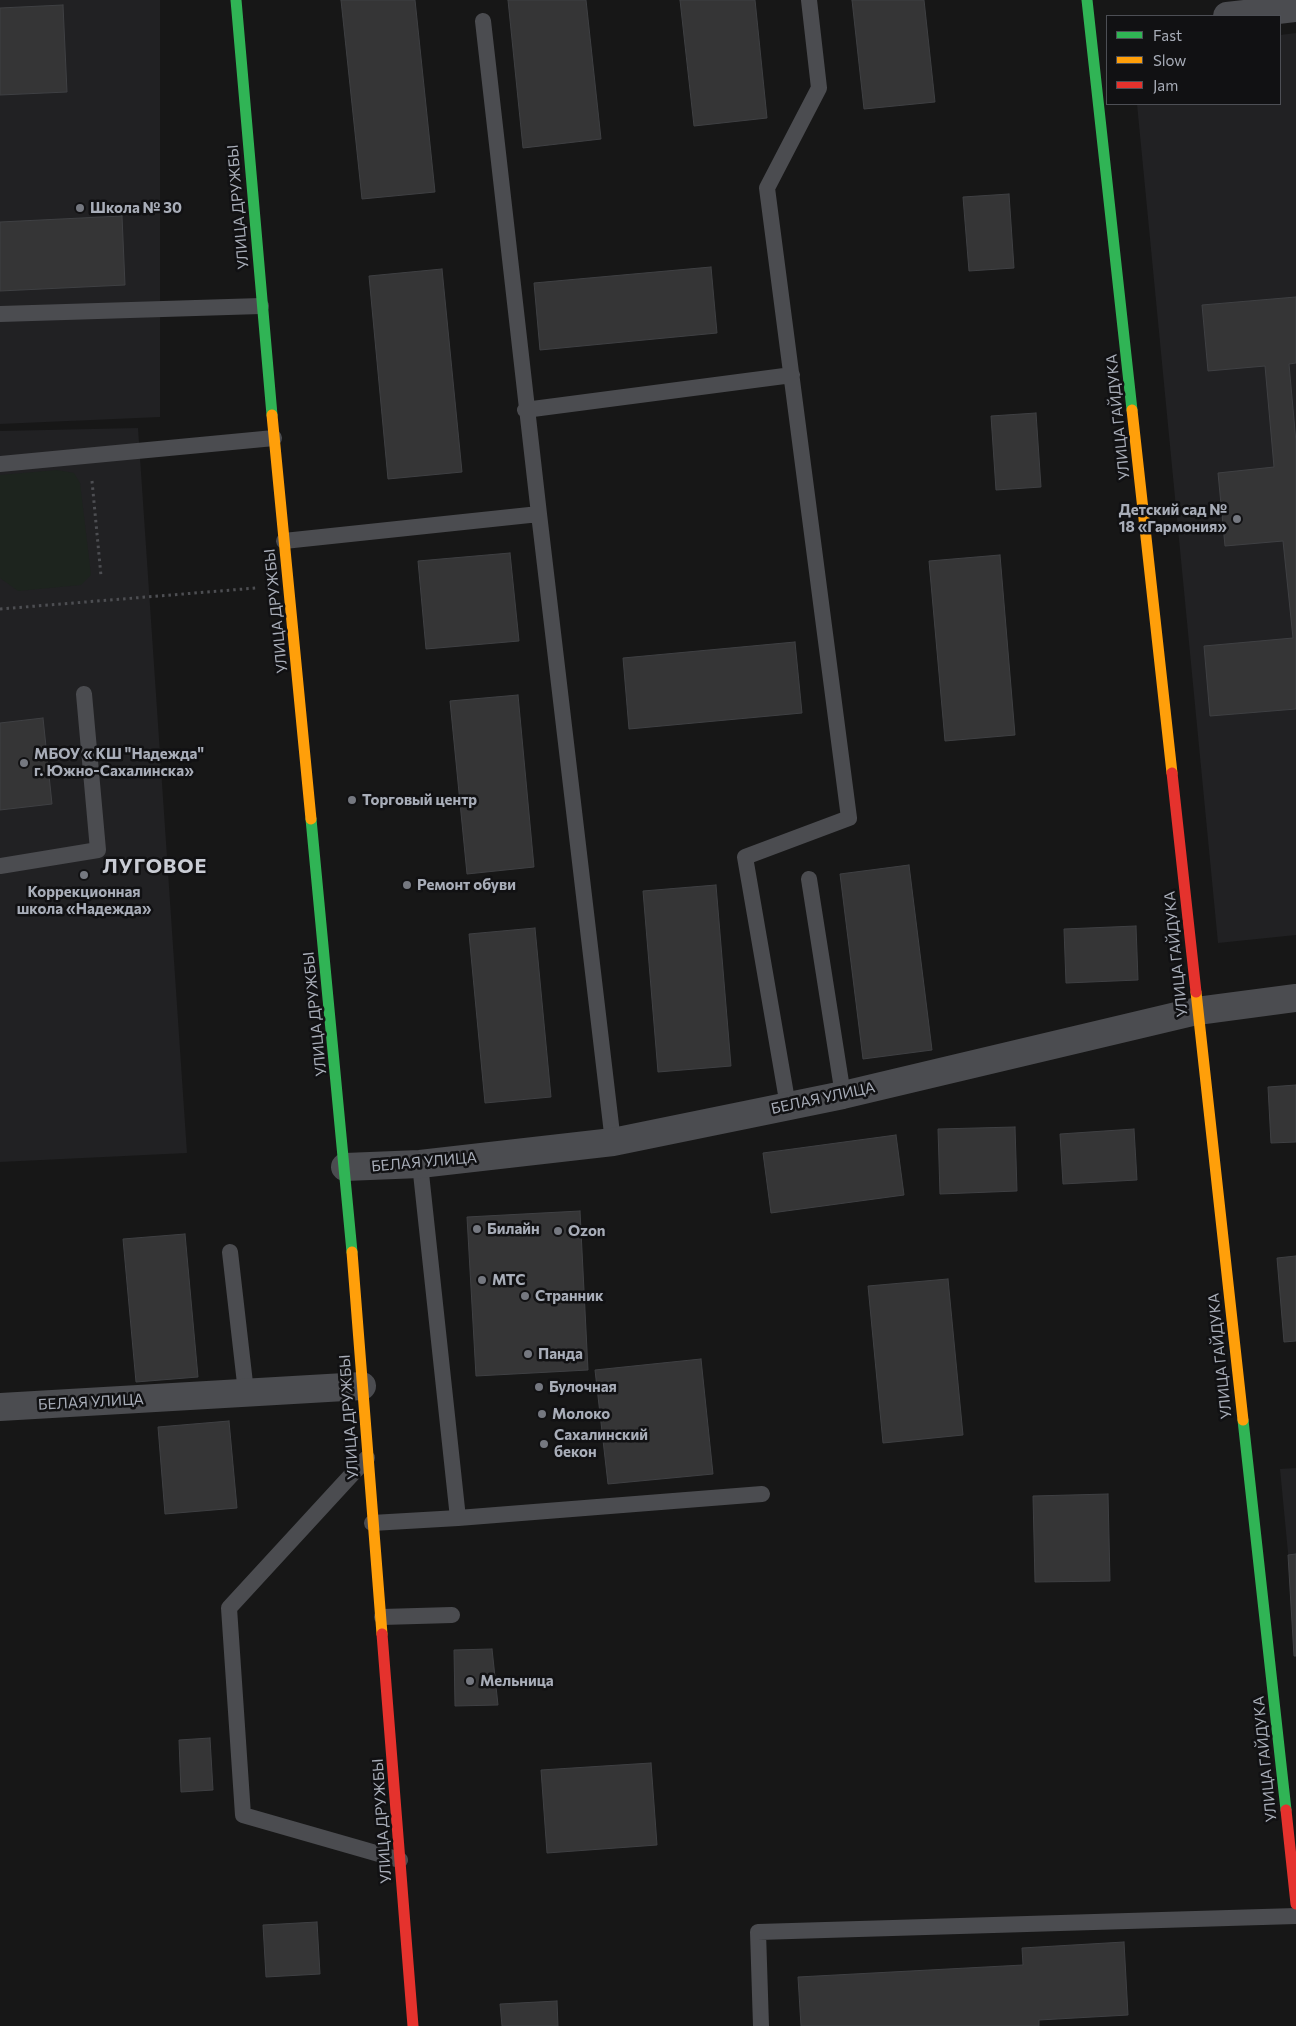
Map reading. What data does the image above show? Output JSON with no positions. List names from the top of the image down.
{
  "streets": {
    "main road": ["УЛИЦА ДРУЖБЫ", "УЛИЦА ГАЙДУКА"],
    "street": ["БЕЛАЯ УЛИЦА"]
  },
  "crossings": [
    ["УЛИЦА ДРУЖБЫ", "БЕЛАЯ УЛИЦА"],
    ["УЛИЦА ГАЙДУКА", "БЕЛАЯ УЛИЦА"]
  ],
  "districts": ["ЛУГОВОЕ"],
  "places": [
    "Школа № 30",
    "Детский сад № 18 «Гармония»",
    "МБОУ « КШ \"Надежда\" г. Южно-Сахалинска»",
    "Торговый центр",
    "Коррекционная школа «Надежда»",
    "Ремонт обуви",
    "Билайн",
    "Ozon",
    "МТС",
    "Странник",
    "Панда",
    "Булочная",
    "Молоко",
    "Сахалинский бекон",
    "Мельница"
  ],
  "legend": ["Fast", "Slow", "Jam"]
}
